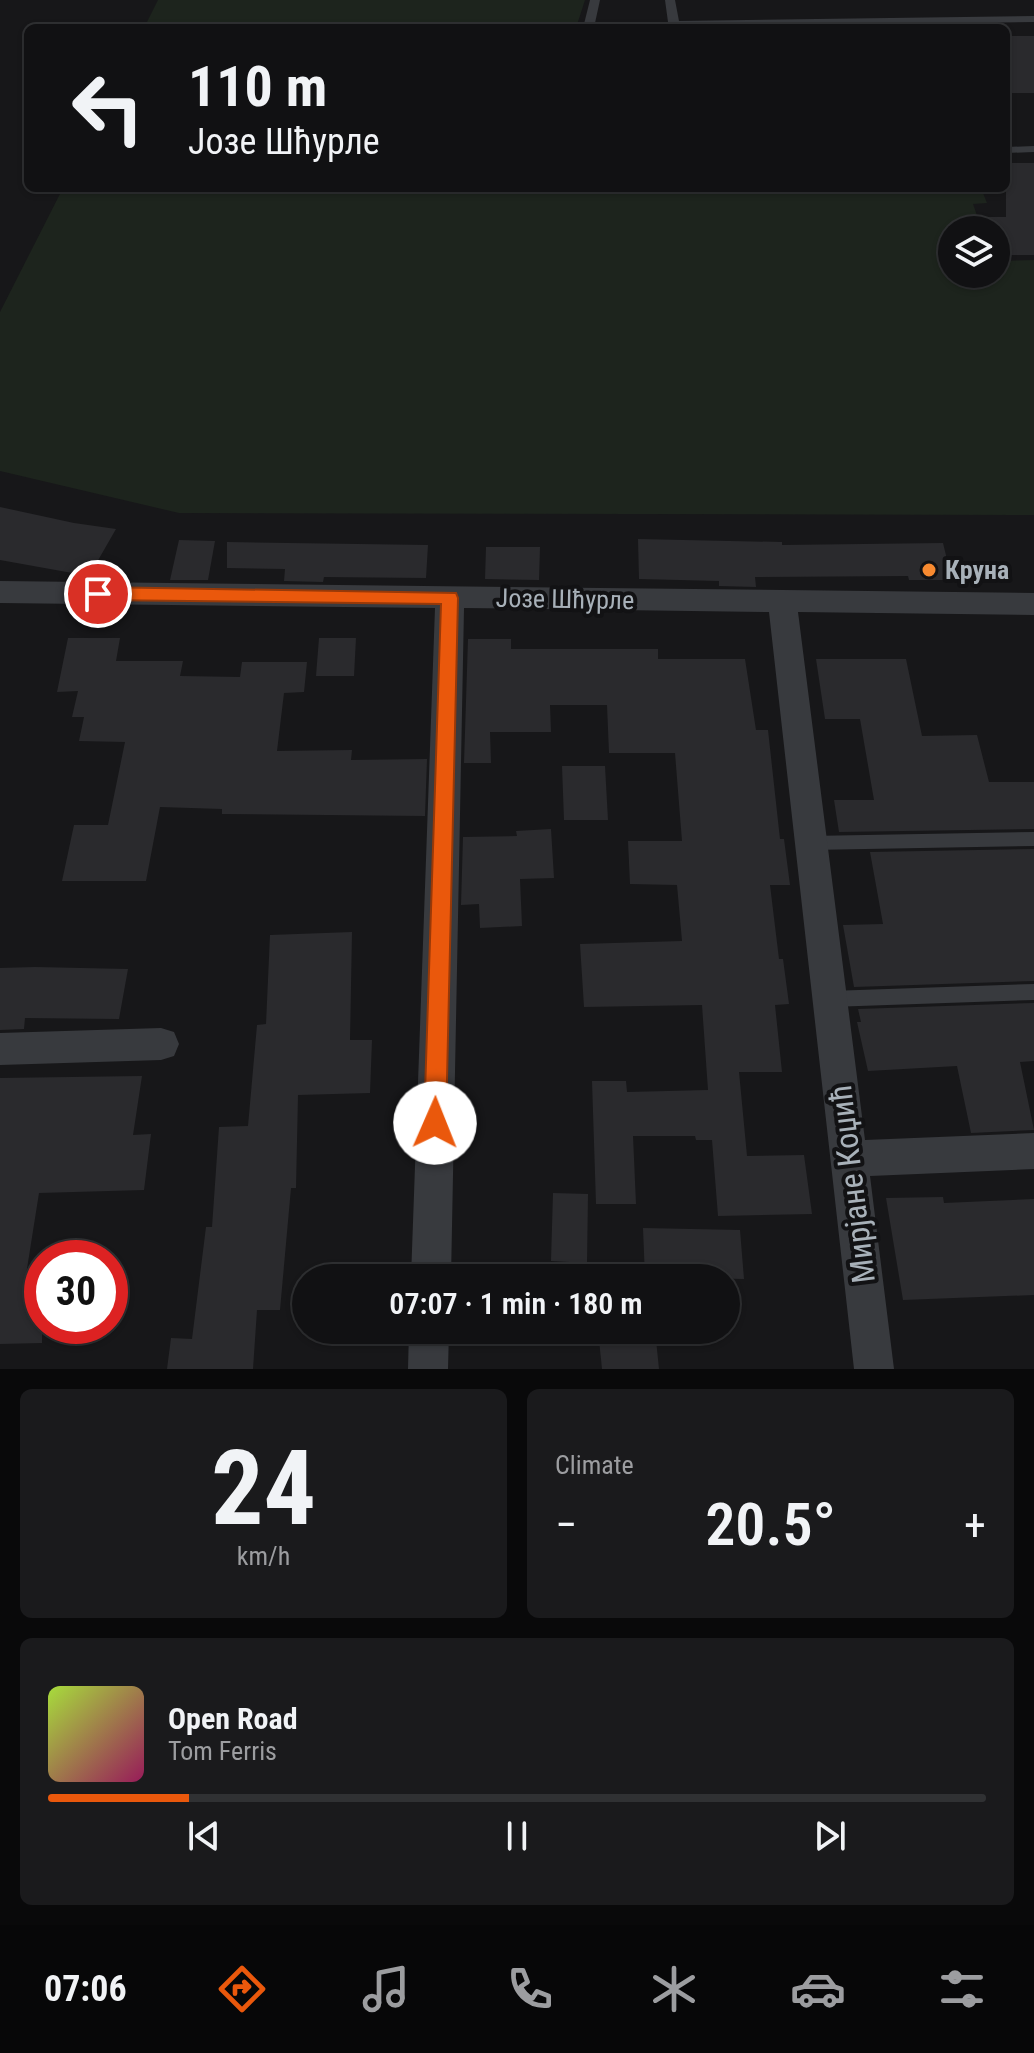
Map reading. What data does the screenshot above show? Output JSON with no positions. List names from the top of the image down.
{
  "streets": {
    "street": ["Јозе Шћурле", "Мирјане Коџић"]
  },
  "crossings": [
    ["Јозе Шћурле", "Мирјане Коџић"]
  ],
  "places": ["Круна"],
  "page": {
    "turn": ["110 m", "Јозе Шћурле"],
    "limit": "30",
    "trip": "07:07 · 1 min · 180 m",
    "tile": [
      ["24", "km/h"],
      "Climate"
    ],
    "heat": ["−", "20.5°", "+"],
    "song": ["Open Road", "Tom Ferris"],
    "tabs": "07:06"
  }
}
